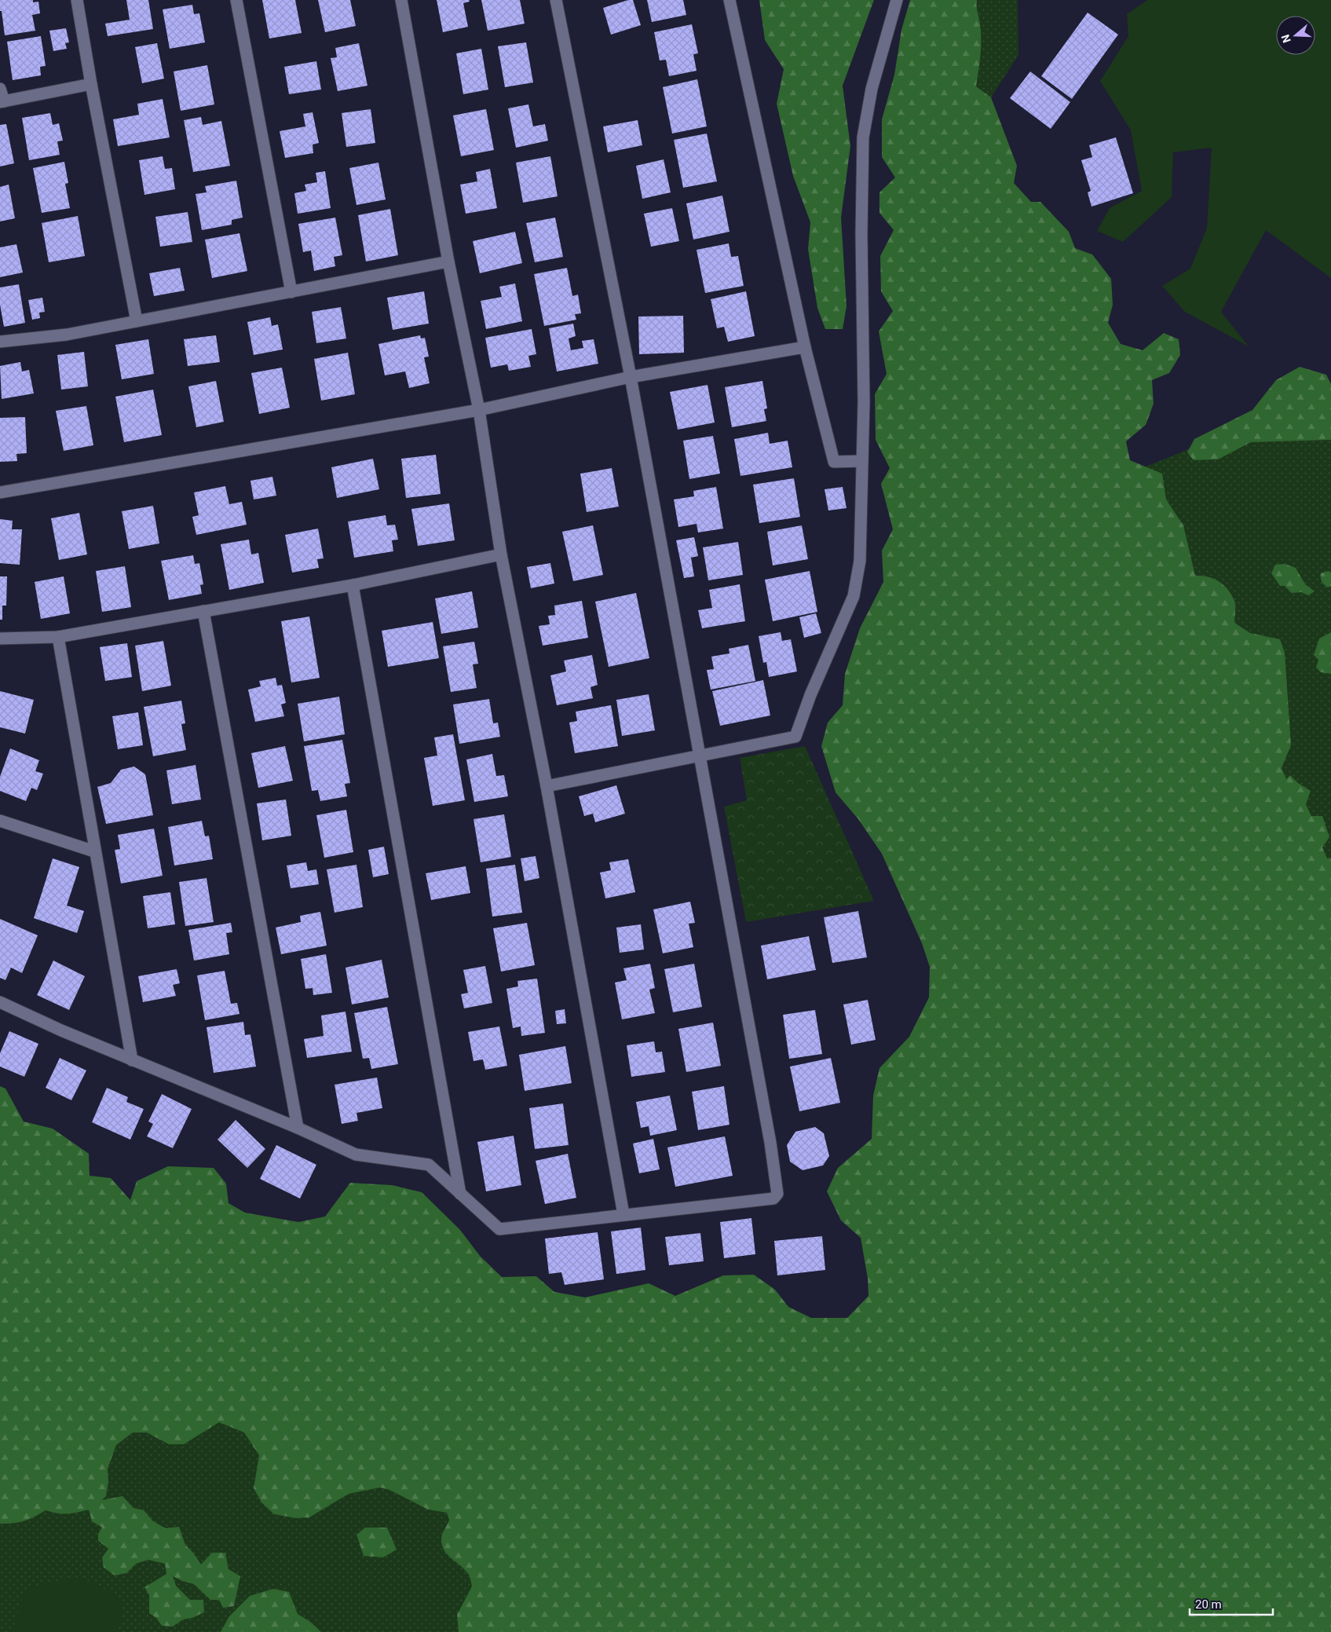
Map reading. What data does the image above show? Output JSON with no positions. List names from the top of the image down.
{
  "scale_bar": "20 m",
  "north": "left"
}
